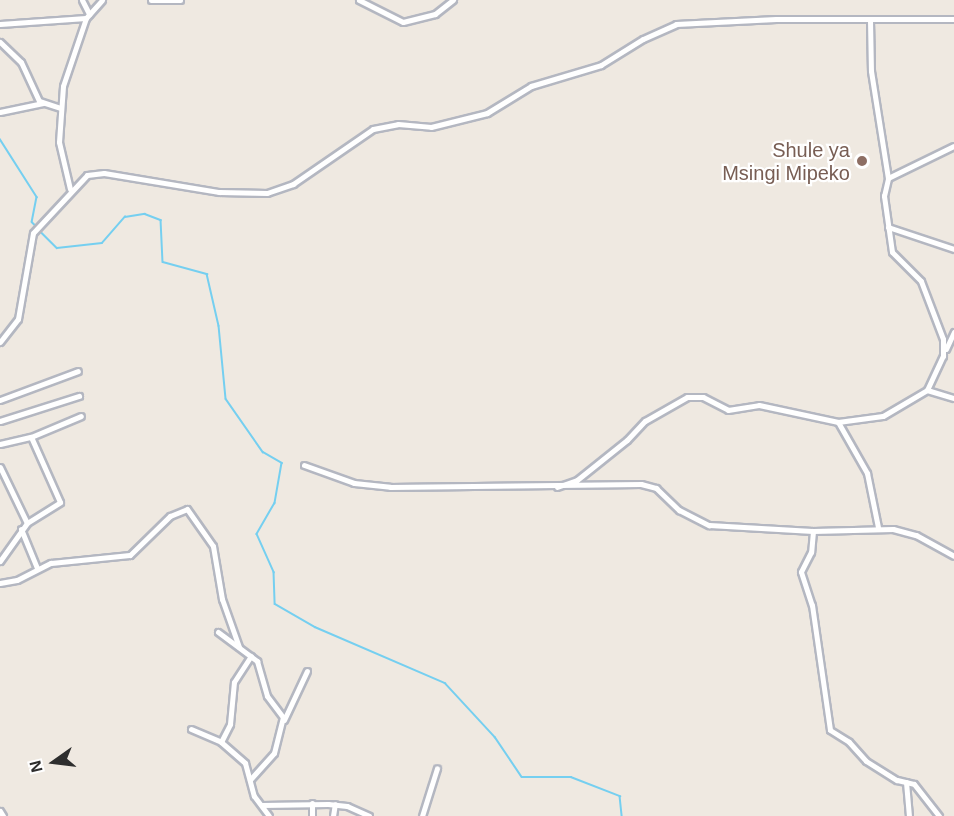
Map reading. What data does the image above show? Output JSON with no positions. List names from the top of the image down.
{
  "places": ["Shule ya Msingi Mipeko"],
  "north": "left"
}
